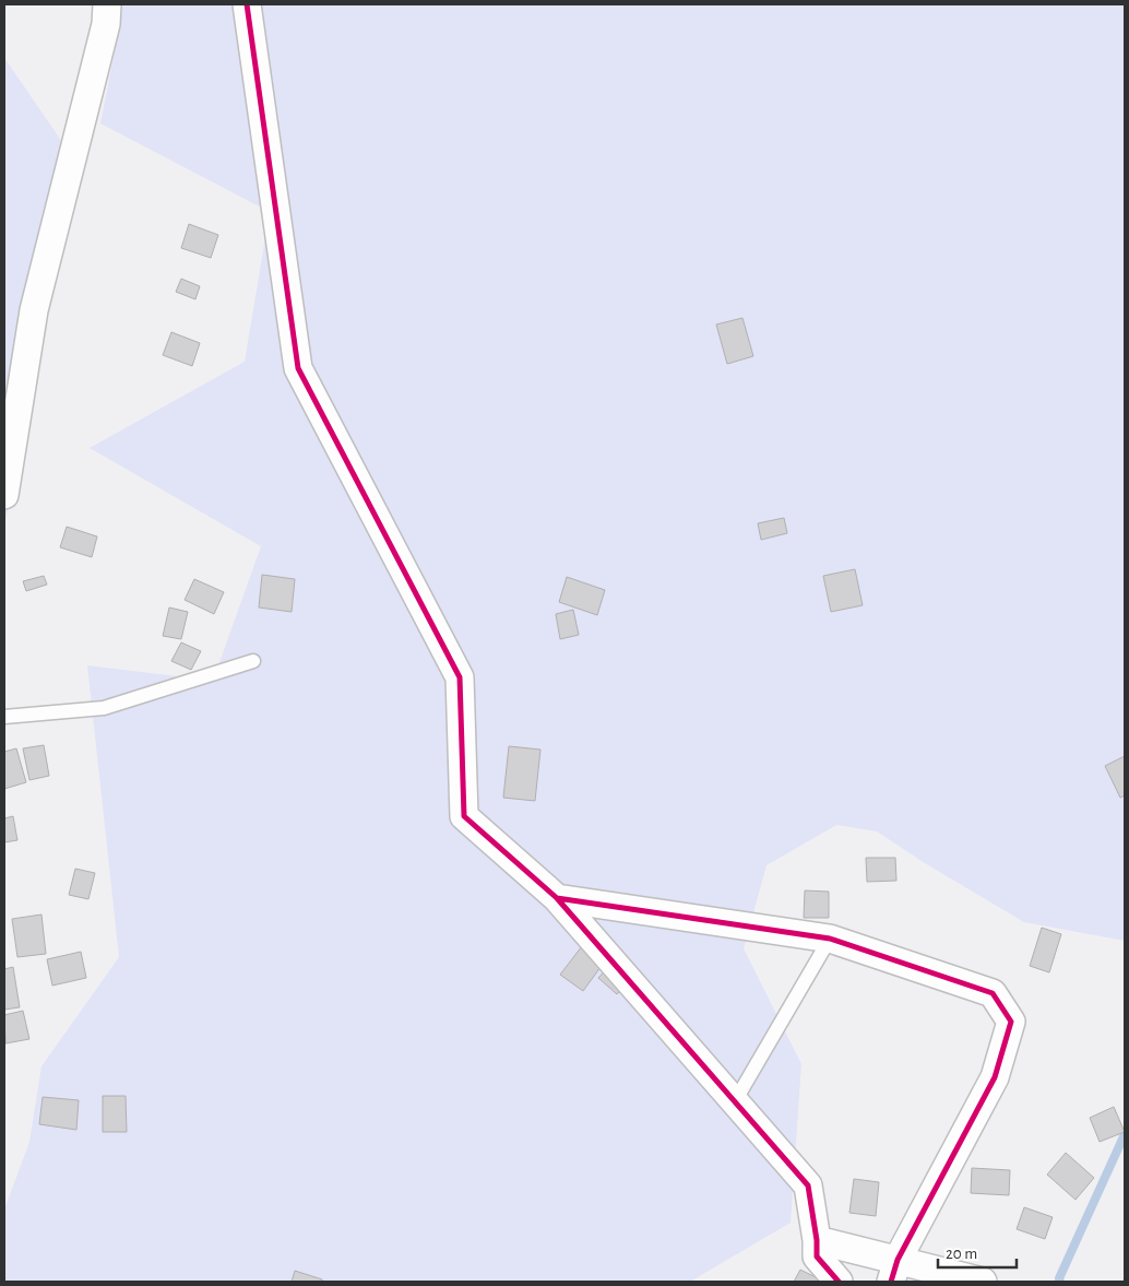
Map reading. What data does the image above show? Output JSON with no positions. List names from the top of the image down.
{
  "scale_bar": "20 m"
}
